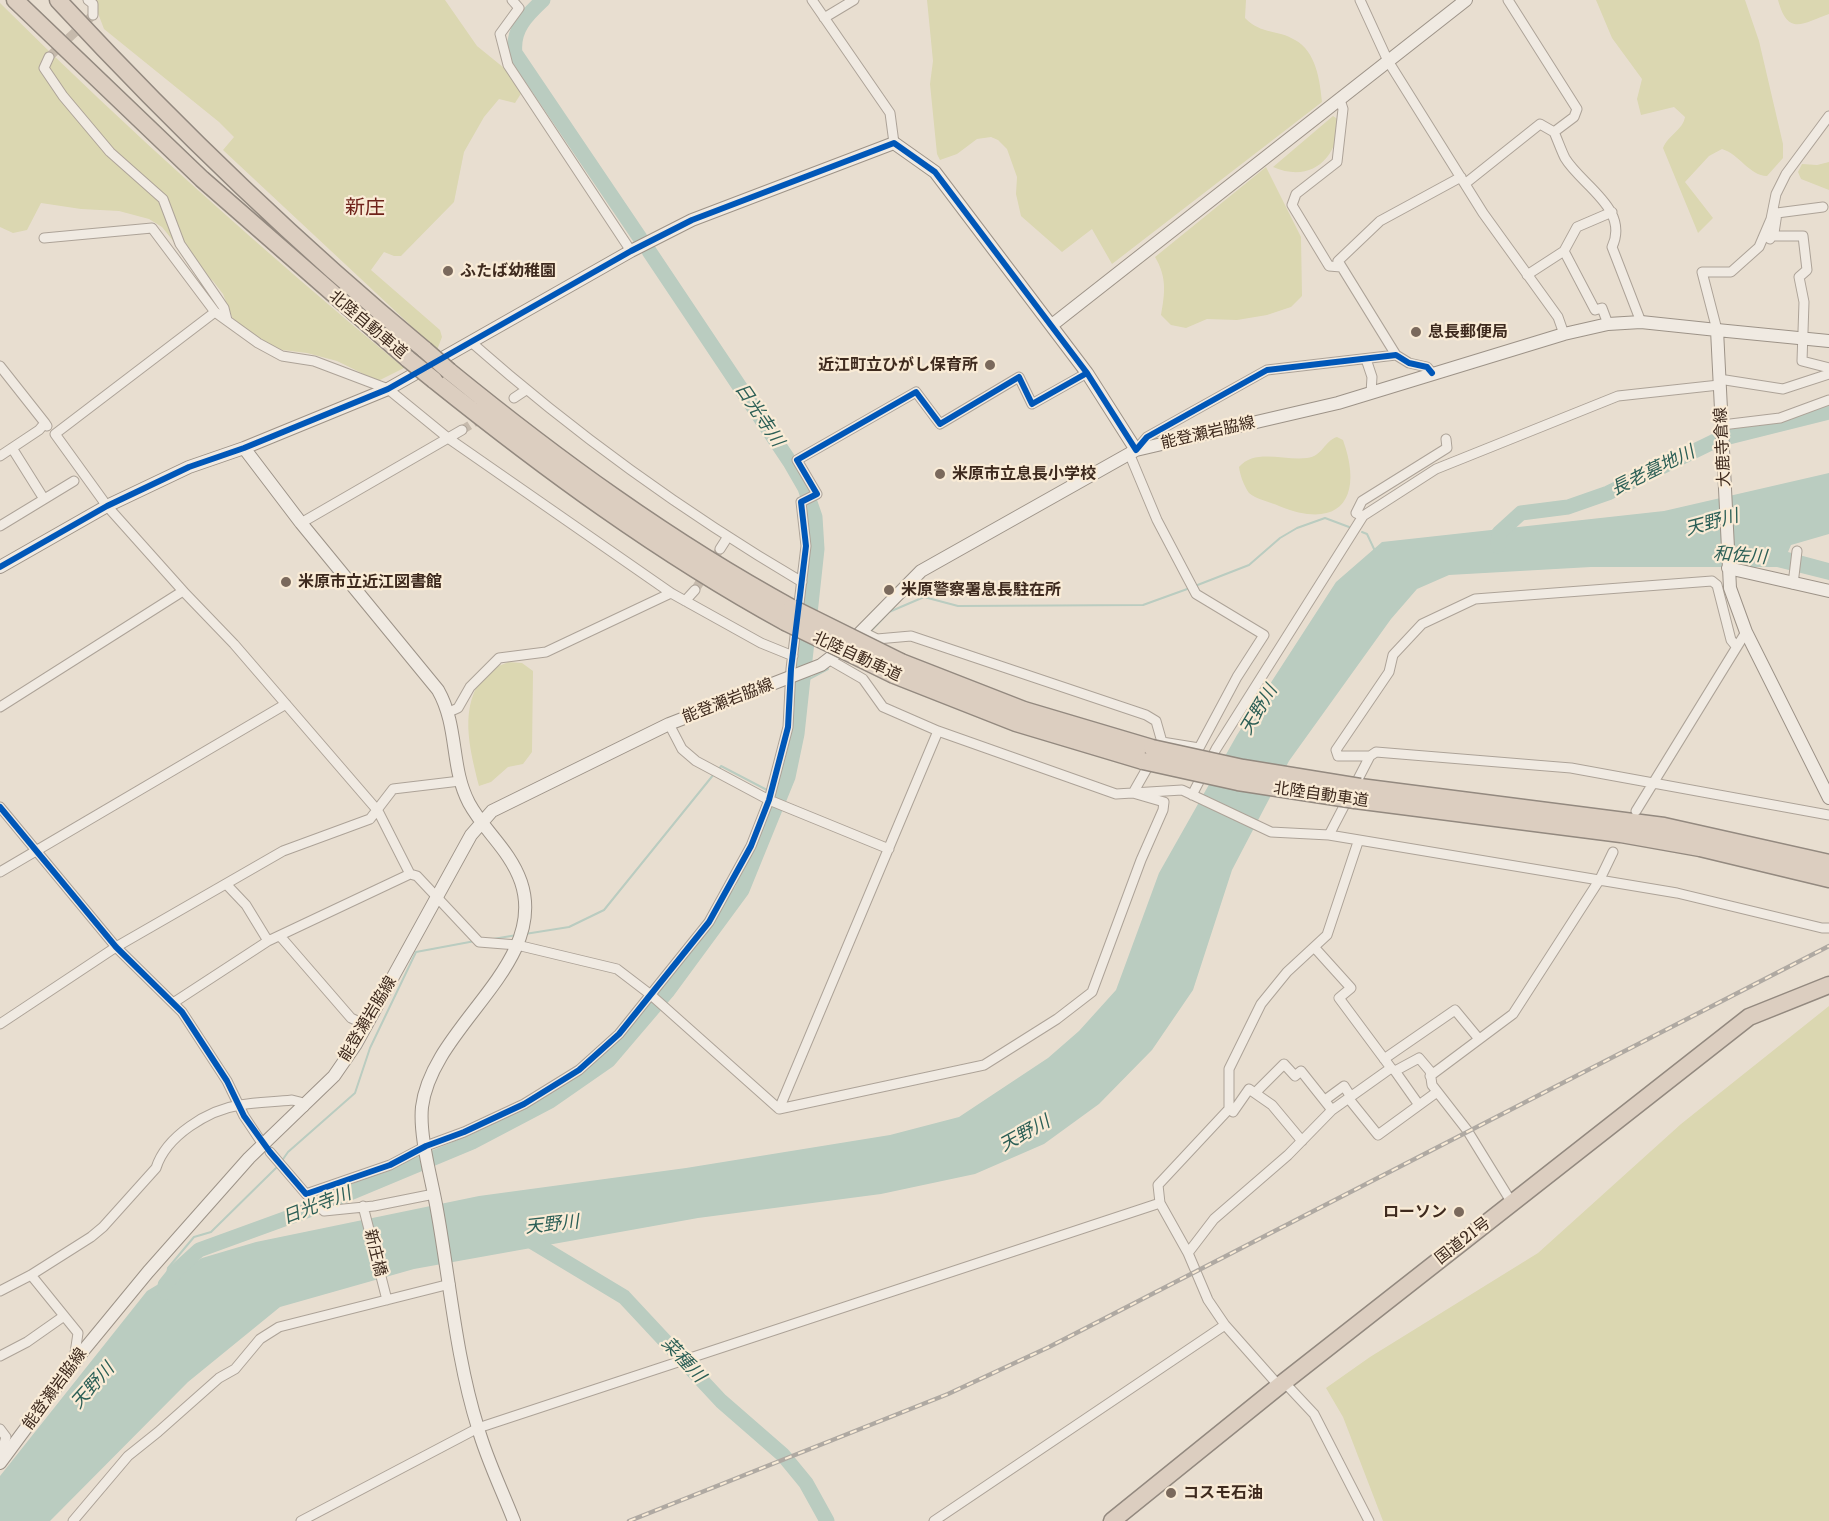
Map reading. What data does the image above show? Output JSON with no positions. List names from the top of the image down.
{
  "streets": {
    "highway": ["北陸自動車道", "国道21号"],
    "street": ["能登瀬岩脇線", "大鹿寺倉線", "新庄橋"]
  },
  "crossings": [
    ["能登瀬岩脇線", "大鹿寺倉線"]
  ],
  "districts": ["新庄"],
  "water": [
    "日光寺川",
    "長老墓地川",
    "天野川",
    "和佐川",
    "菜種川"
  ],
  "places": [
    "ふたば幼稚園",
    "息長郵便局",
    "近江町立ひがし保育所",
    "米原市立息長小学校",
    "米原市立近江図書館",
    "米原警察署息長駐在所",
    "ローソン",
    "コスモ石油"
  ]
}
